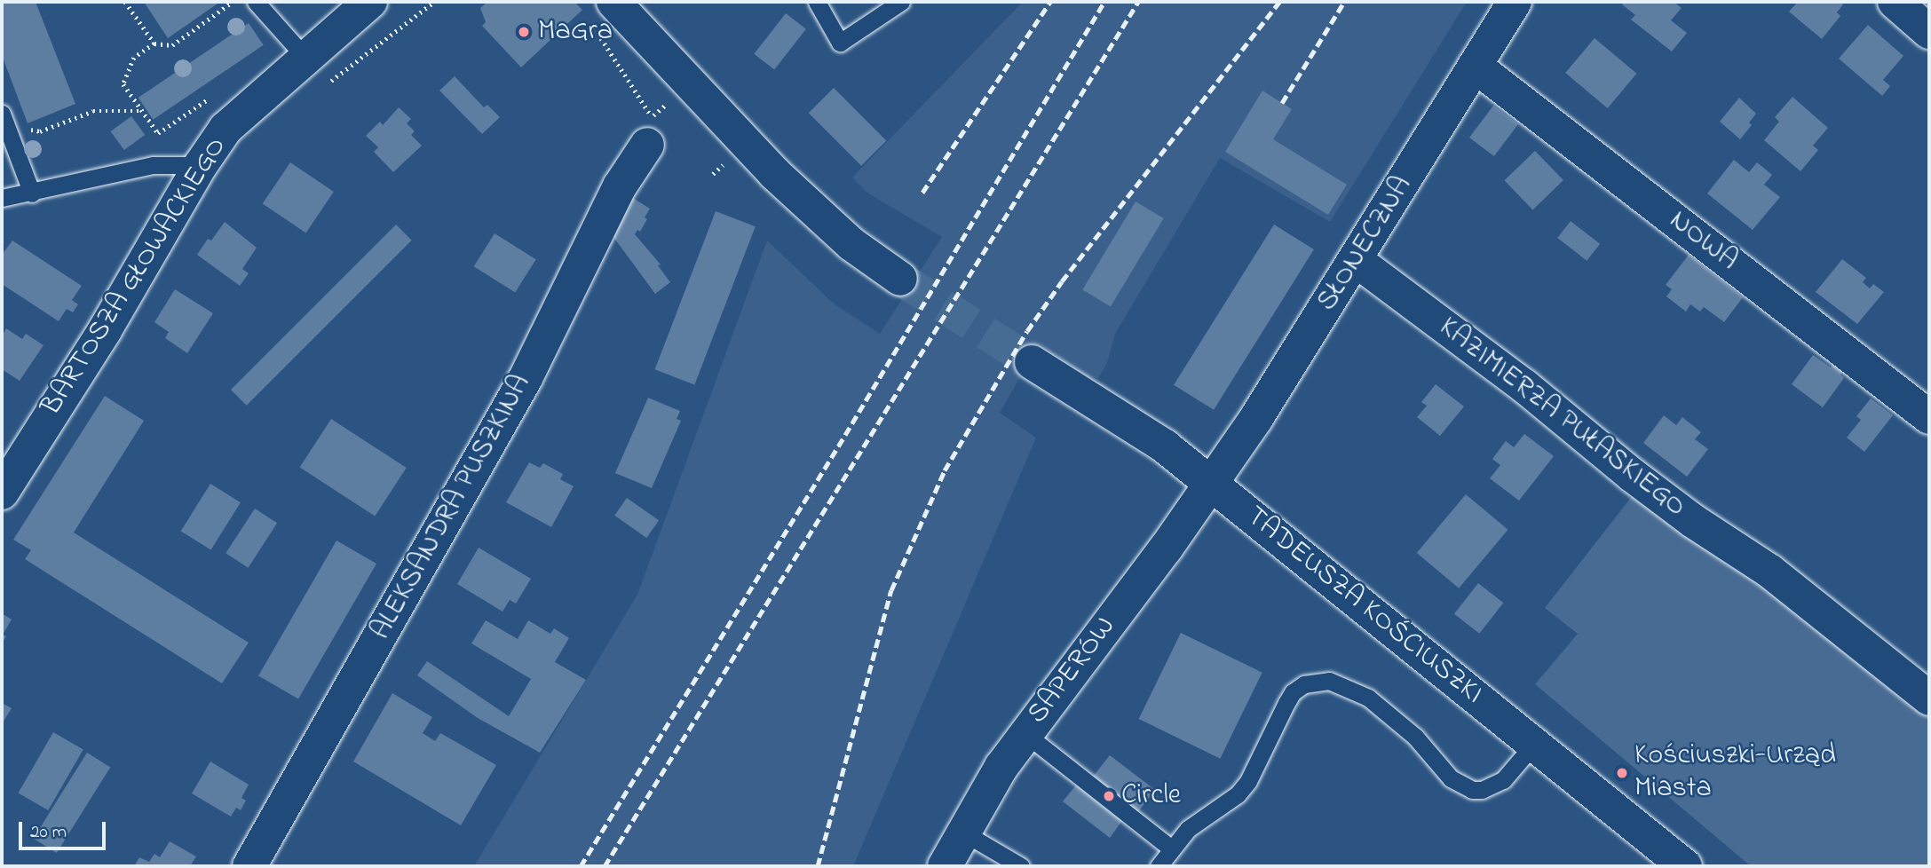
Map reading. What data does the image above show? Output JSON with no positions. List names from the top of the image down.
{
  "streets": {
    "street": [
      "NOWA",
      "SŁONECZNA",
      "BARTOSZA GŁOWACKIEGO",
      "KAZIMIERZA PUŁASKIEGO",
      "ALEKSANDRA PUSZKINA",
      "TADEUSZA KOŚCIUSZKI",
      "SAPERÓW"
    ]
  },
  "crossings": [
    ["NOWA", "SŁONECZNA"],
    ["SŁONECZNA", "KAZIMIERZA PUŁASKIEGO"],
    ["SŁONECZNA", "TADEUSZA KOŚCIUSZKI"],
    ["SŁONECZNA", "SAPERÓW"],
    ["TADEUSZA KOŚCIUSZKI", "SAPERÓW"]
  ],
  "places": ["MaGra", "Kościuszki-Urząd Miasta", "Circle"],
  "scale_bar": "20 m"
}
